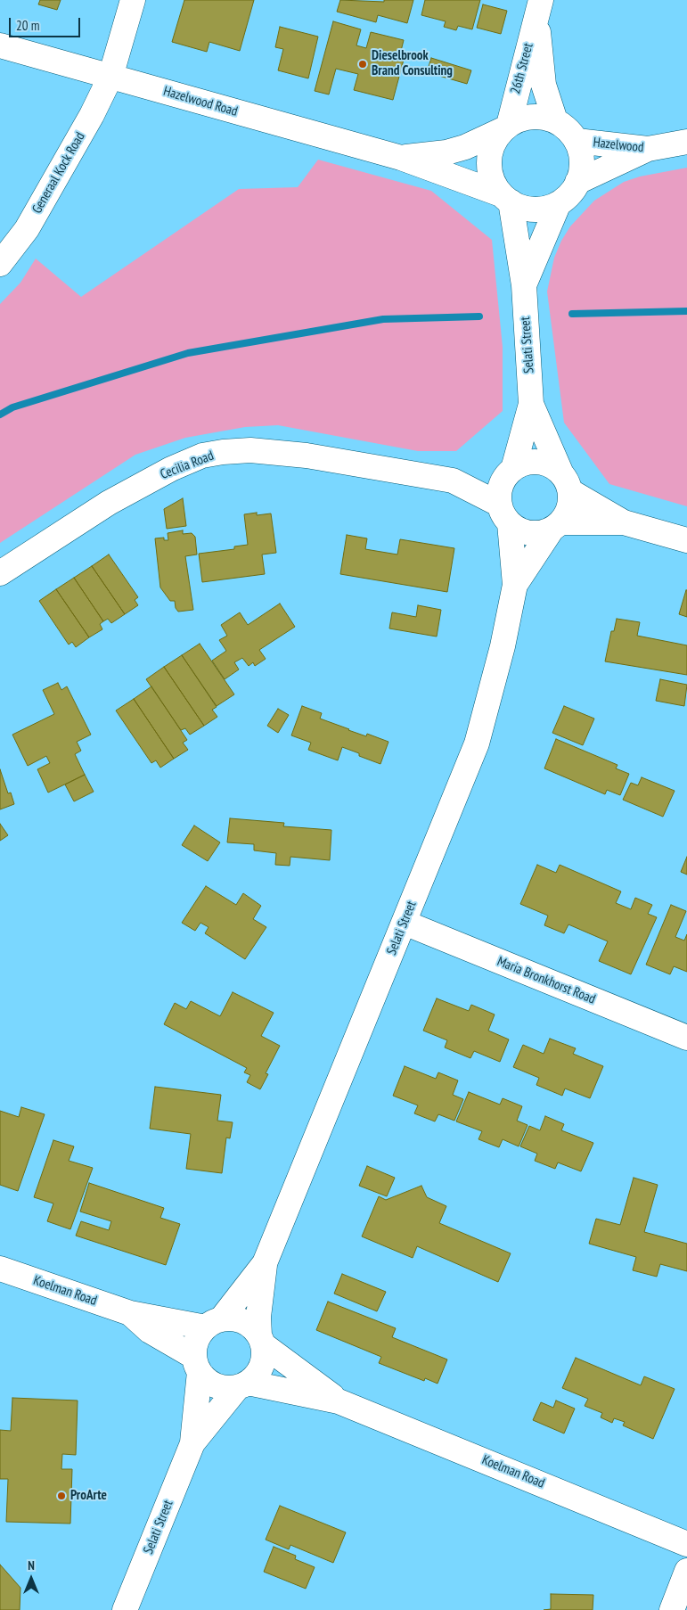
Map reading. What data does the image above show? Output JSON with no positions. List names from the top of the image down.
{
  "streets": {
    "street": [
      "26th Street",
      "Hazelwood Road",
      "Hazelwood",
      "Generaal Kock Road",
      "Selati Street",
      "Cecilia Road",
      "Maria Bronkhorst Road",
      "Koelman Road"
    ]
  },
  "crossings": [
    ["26th Street", "Hazelwood Road"],
    ["26th Street", "Hazelwood"],
    ["26th Street", "Selati Street"],
    ["Hazelwood Road", "Hazelwood"],
    ["Hazelwood Road", "Generaal Kock Road"],
    ["Hazelwood Road", "Selati Street"],
    ["Hazelwood", "Selati Street"],
    ["Selati Street", "Cecilia Road"],
    ["Selati Street", "Maria Bronkhorst Road"],
    ["Selati Street", "Koelman Road"]
  ],
  "places": ["Dieselbrook Brand Consulting", "ProArte"],
  "scale_bar": "20 m",
  "north": "top"
}
